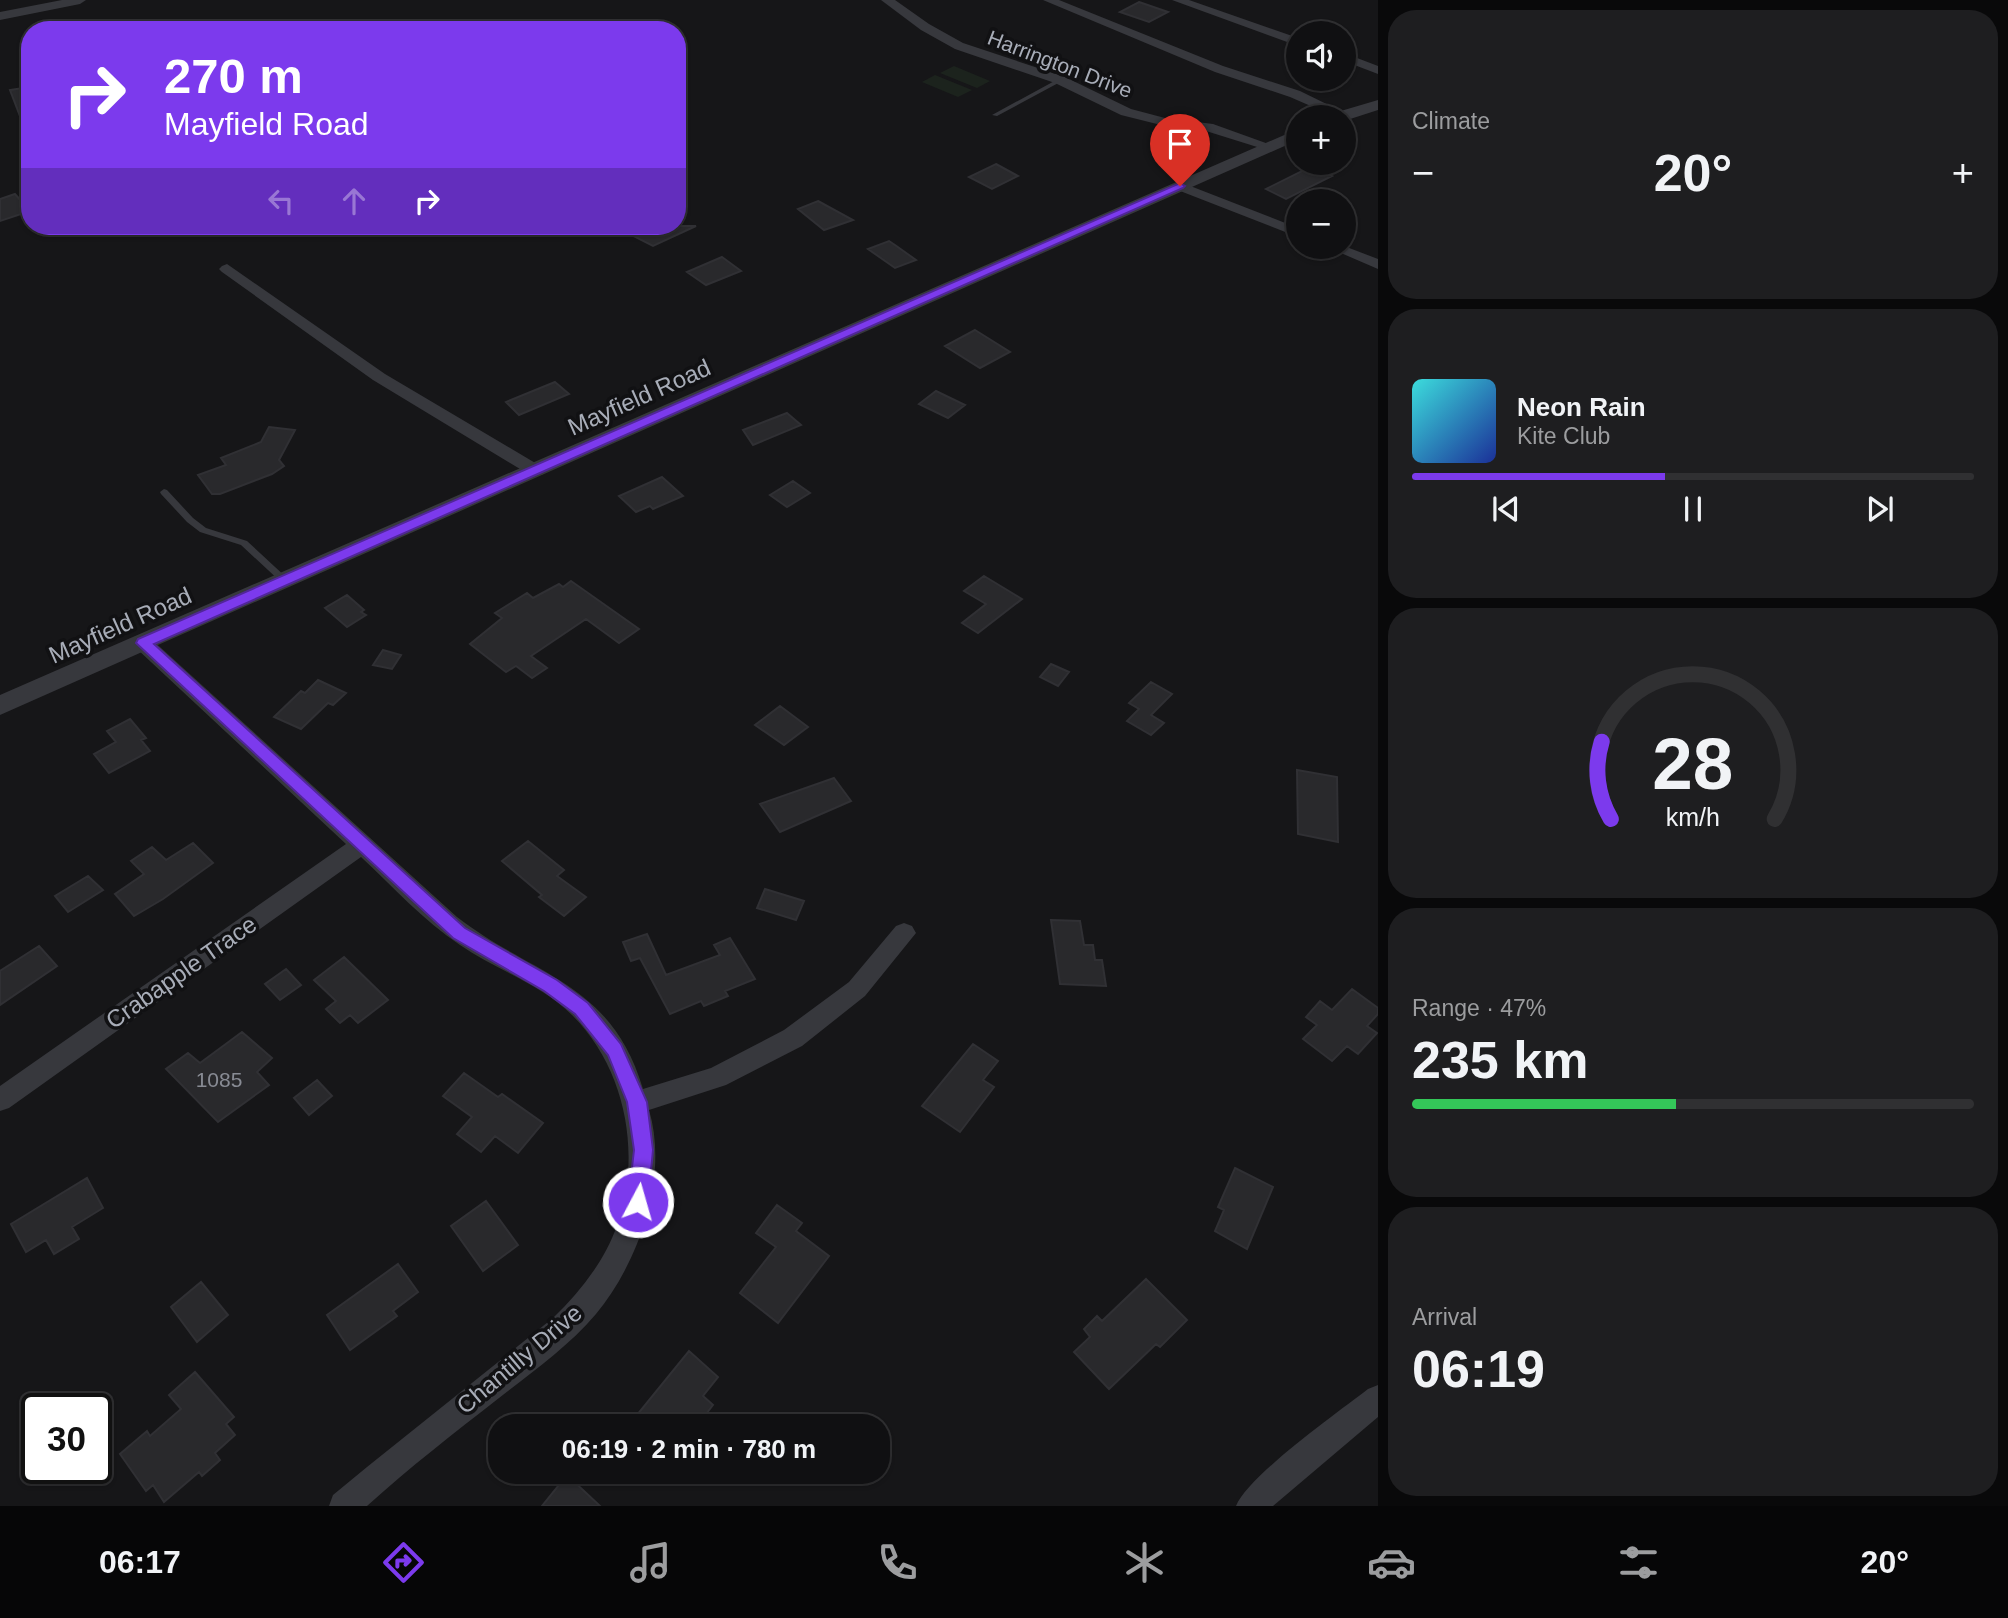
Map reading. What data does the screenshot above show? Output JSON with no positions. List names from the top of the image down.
{
  "streets": {
    "street": [
      "Harrington Drive",
      "Mayfield Road",
      "Crabapple Trace",
      "Chantilly Drive"
    ]
  },
  "crossings": [
    ["Harrington Drive", "Mayfield Road"],
    ["Mayfield Road", "Chantilly Drive"],
    ["Crabapple Trace", "Chantilly Drive"]
  ],
  "house_numbers": ["1085"],
  "page": {
    "tile": [
      "Climate",
      ["Range · 47%", "235 km"],
      ["Arrival", "06:19"]
    ],
    "map_buttons": ["+", "−"],
    "turn": ["270 m", "Mayfield Road"],
    "heat": ["−", "20°", "+"],
    "song": ["Neon Rain", "Kite Club"],
    "limit": "30",
    "trip": "06:19 · 2 min · 780 m",
    "tabs": ["06:17", "20°"],
    "gauge": ["28", "km/h"]
  }
}
